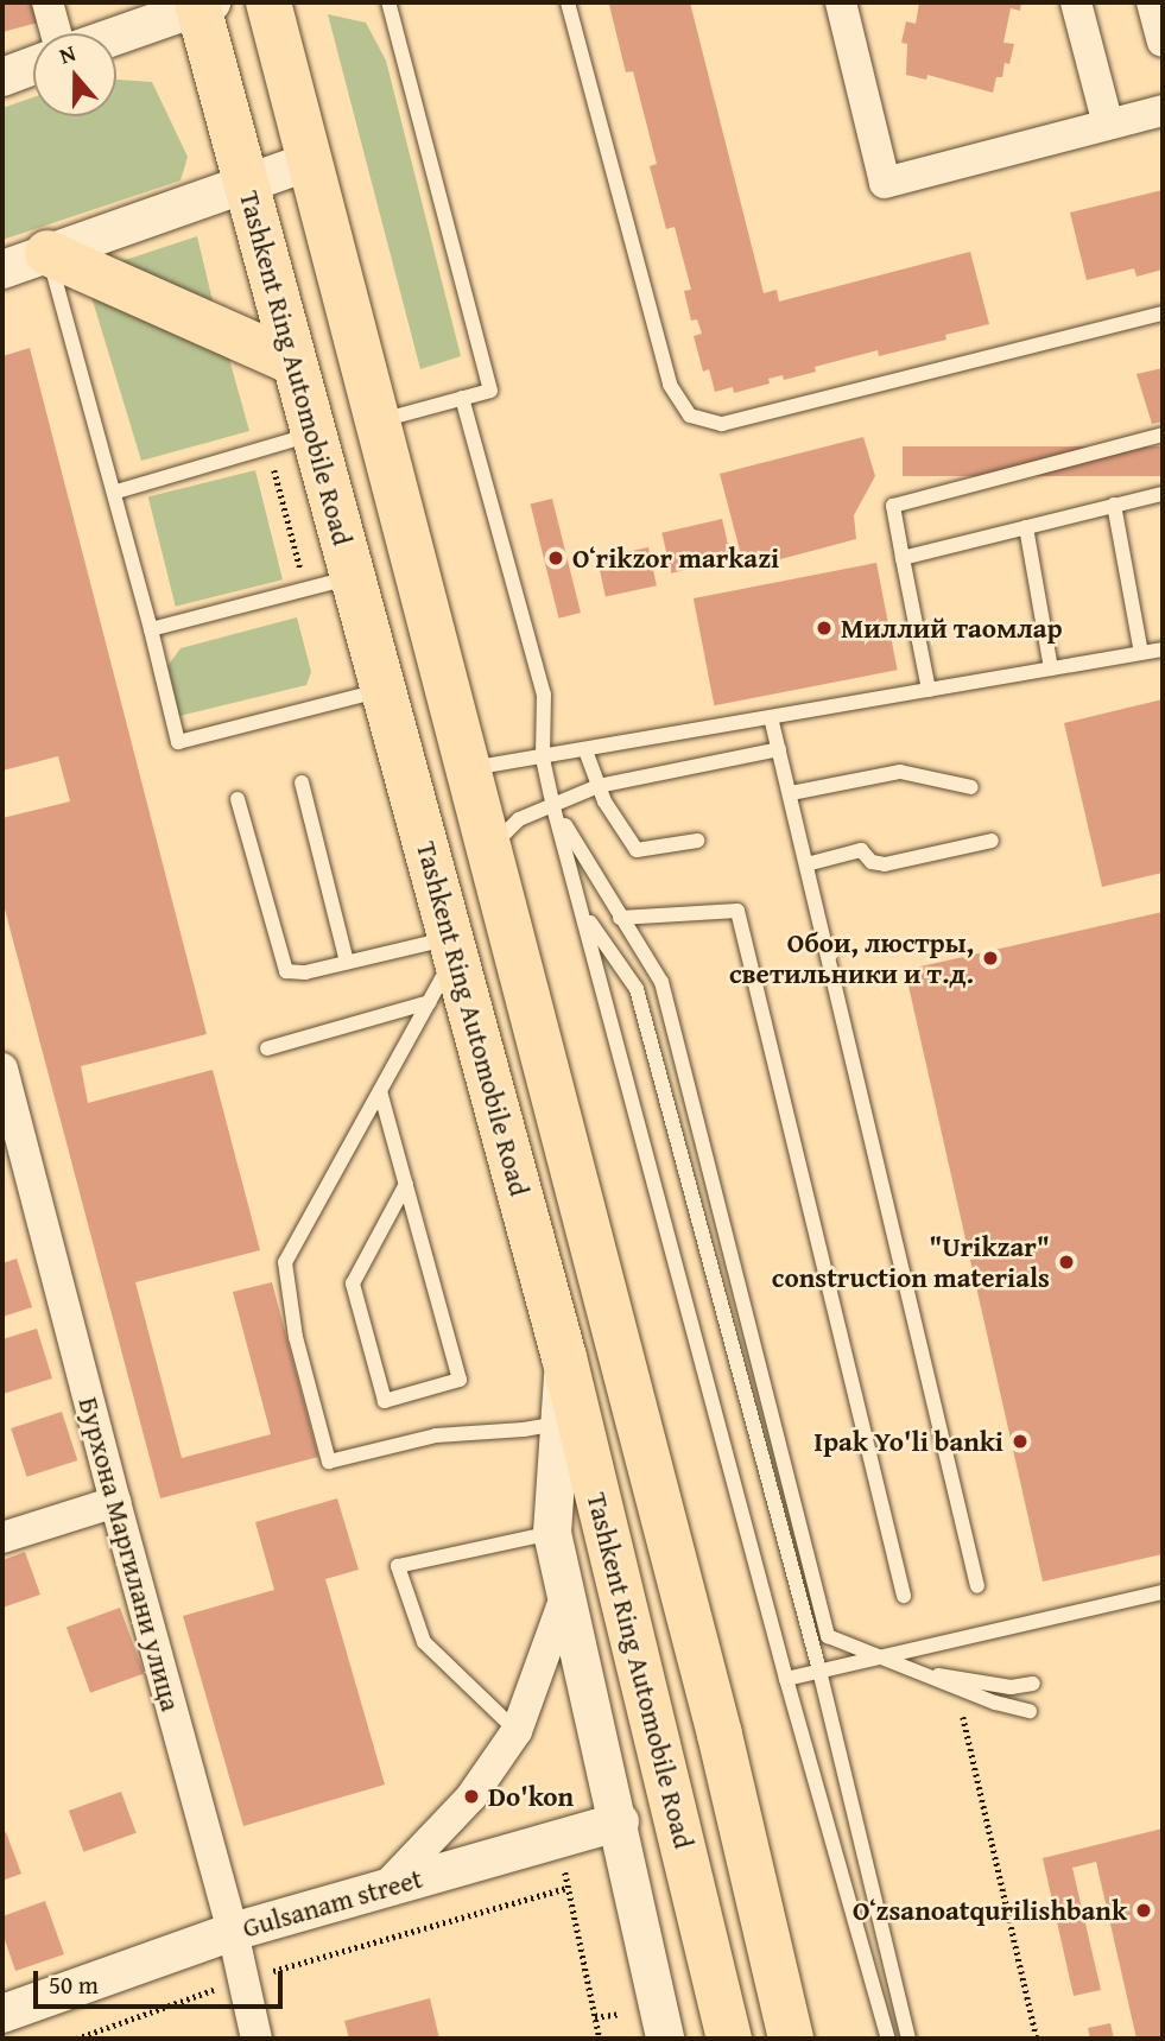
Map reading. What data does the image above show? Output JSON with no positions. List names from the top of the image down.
{
  "streets": {
    "highway": ["Tashkent Ring Automobile Road"],
    "street": ["Бурхона Маргилани улица", "Gulsanam street"]
  },
  "crossings": [
    ["Бурхона Маргилани улица", "Gulsanam street"]
  ],
  "places": [
    "Oʻrikzor markazi",
    "Миллий таомлар",
    "Обои, люстры, светильники и т.д.",
    "\"Urikzar\" construction materials",
    "Ipak Yo'li banki",
    "Do'kon",
    "Oʻzsanoatqurilishbank"
  ],
  "scale_bar": "50 m",
  "north": "top"
}
